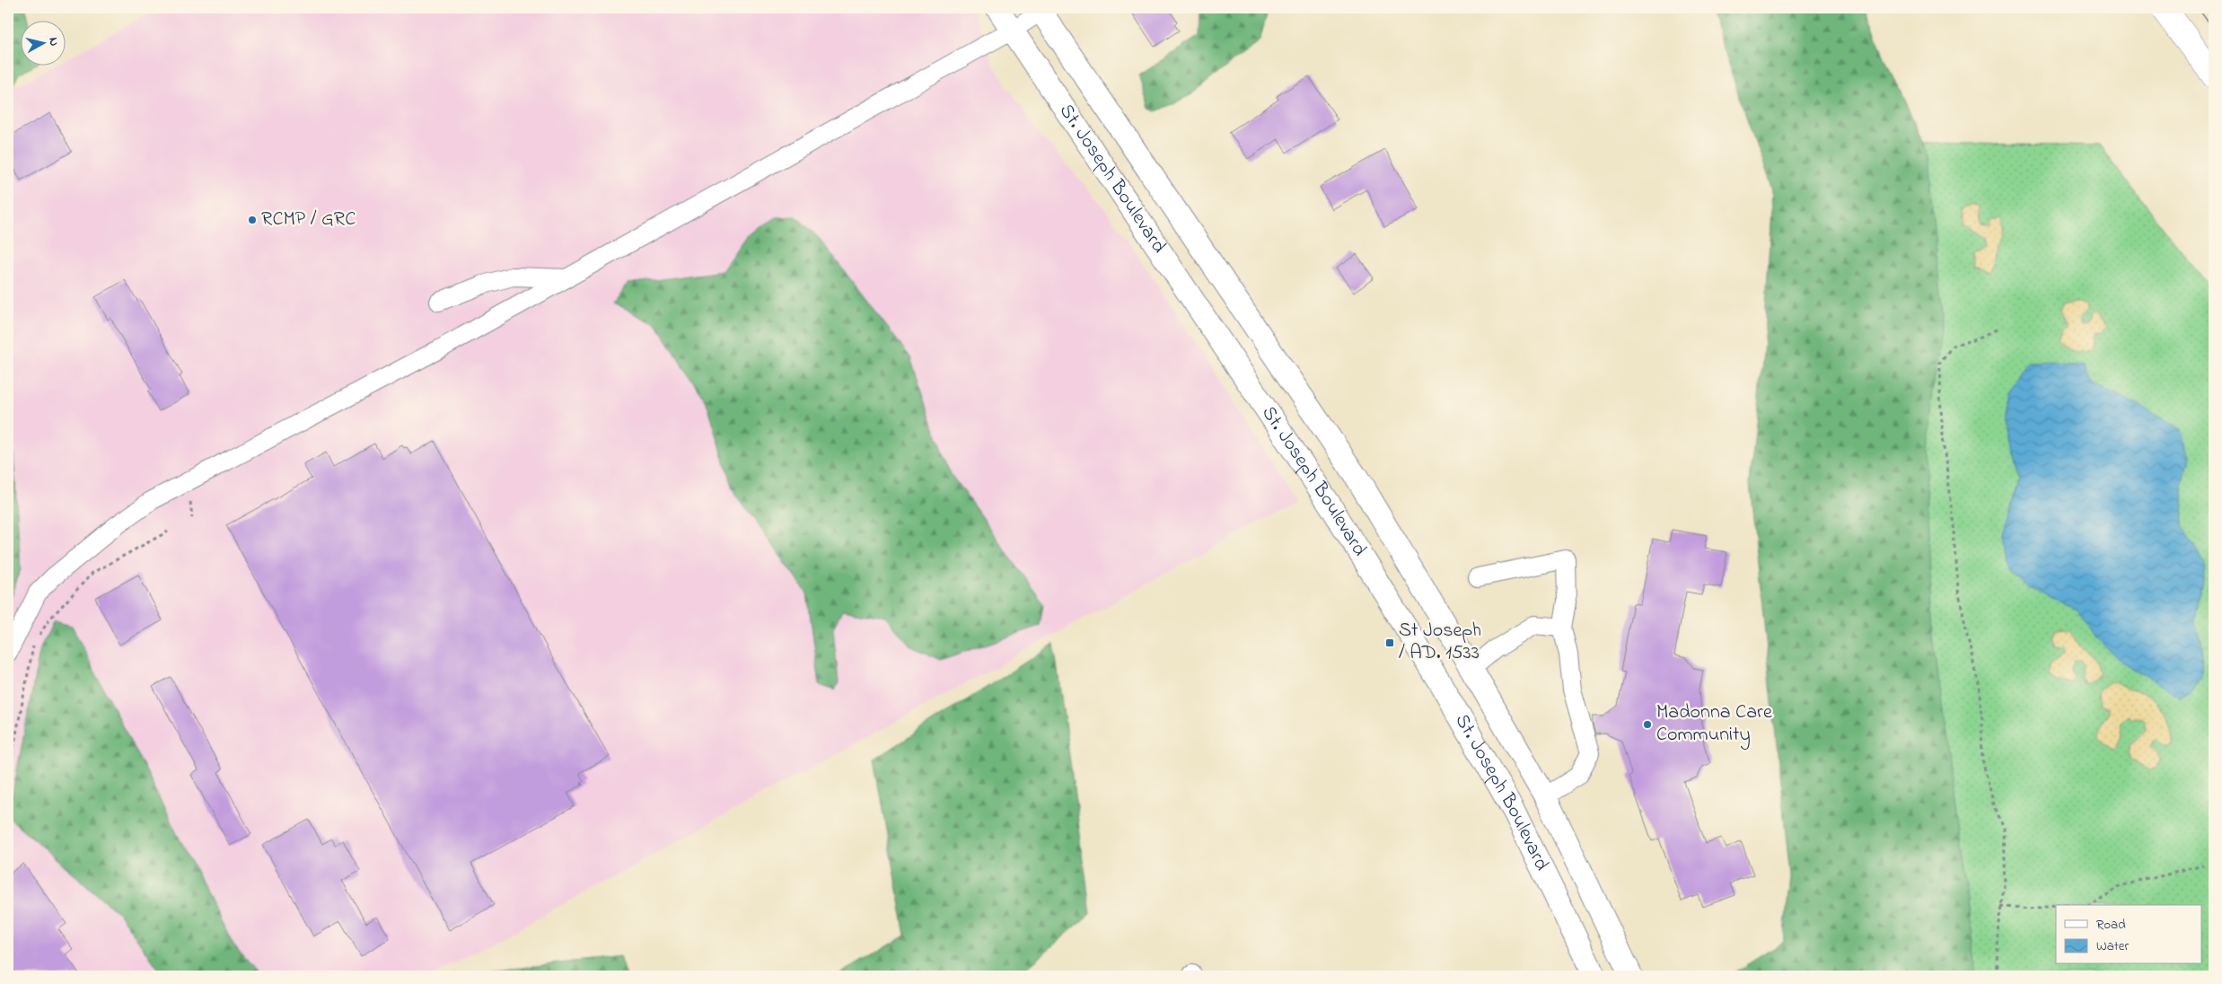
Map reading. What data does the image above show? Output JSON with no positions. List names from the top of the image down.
{
  "streets": {
    "main road": ["St. Joseph Boulevard"]
  },
  "places": {
    "other": ["RCMP / GRC", "Madonna Care Community"],
    "transit": ["St Joseph / AD. 1533"]
  },
  "legend": ["Road", "Water"],
  "north": "right"
}
